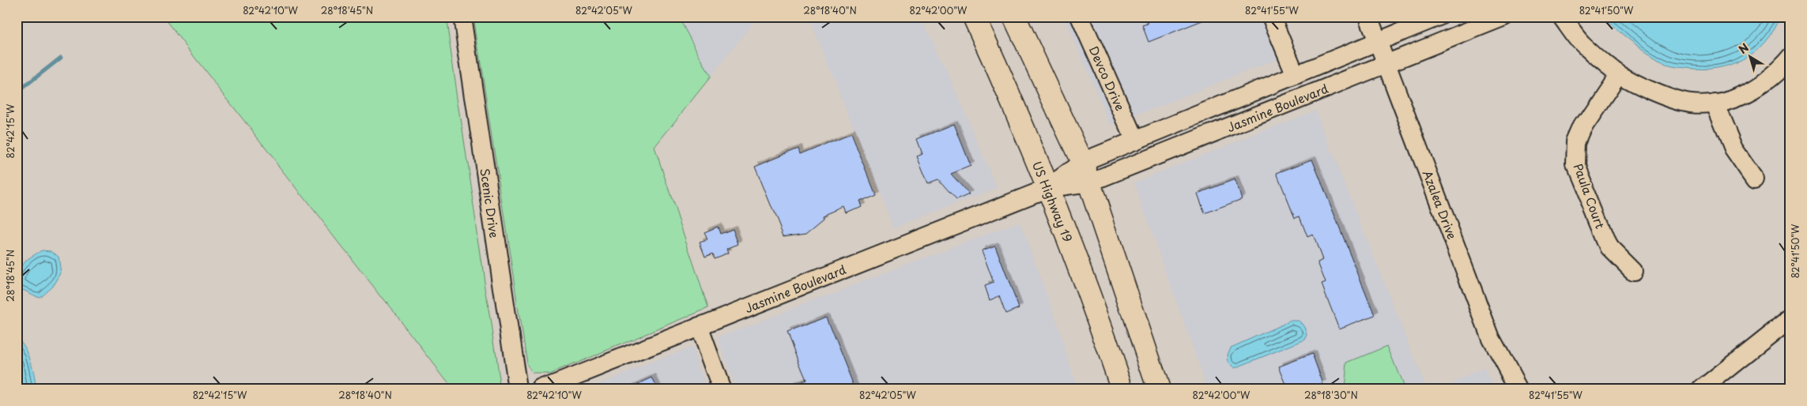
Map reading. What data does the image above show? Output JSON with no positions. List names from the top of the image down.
{
  "streets": {
    "highway": ["US Highway 19"],
    "street": [
      "Devco Drive",
      "Jasmine Boulevard",
      "Paula Court",
      "Scenic Drive",
      "Azalea Drive"
    ]
  },
  "crossings": [
    ["Devco Drive", "Jasmine Boulevard"],
    ["Jasmine Boulevard", "US Highway 19"],
    ["Jasmine Boulevard", "Azalea Drive"]
  ],
  "north": "top left",
  "coordinates": [
    "82°42'10\"W",
    "28°18'45\"N",
    "82°42'05\"W",
    "28°18'40\"N",
    "82°42'00\"W",
    "82°41'55\"W",
    "82°41'50\"W",
    "82°42'15\"W",
    "28°18'30\"N"
  ]
}
